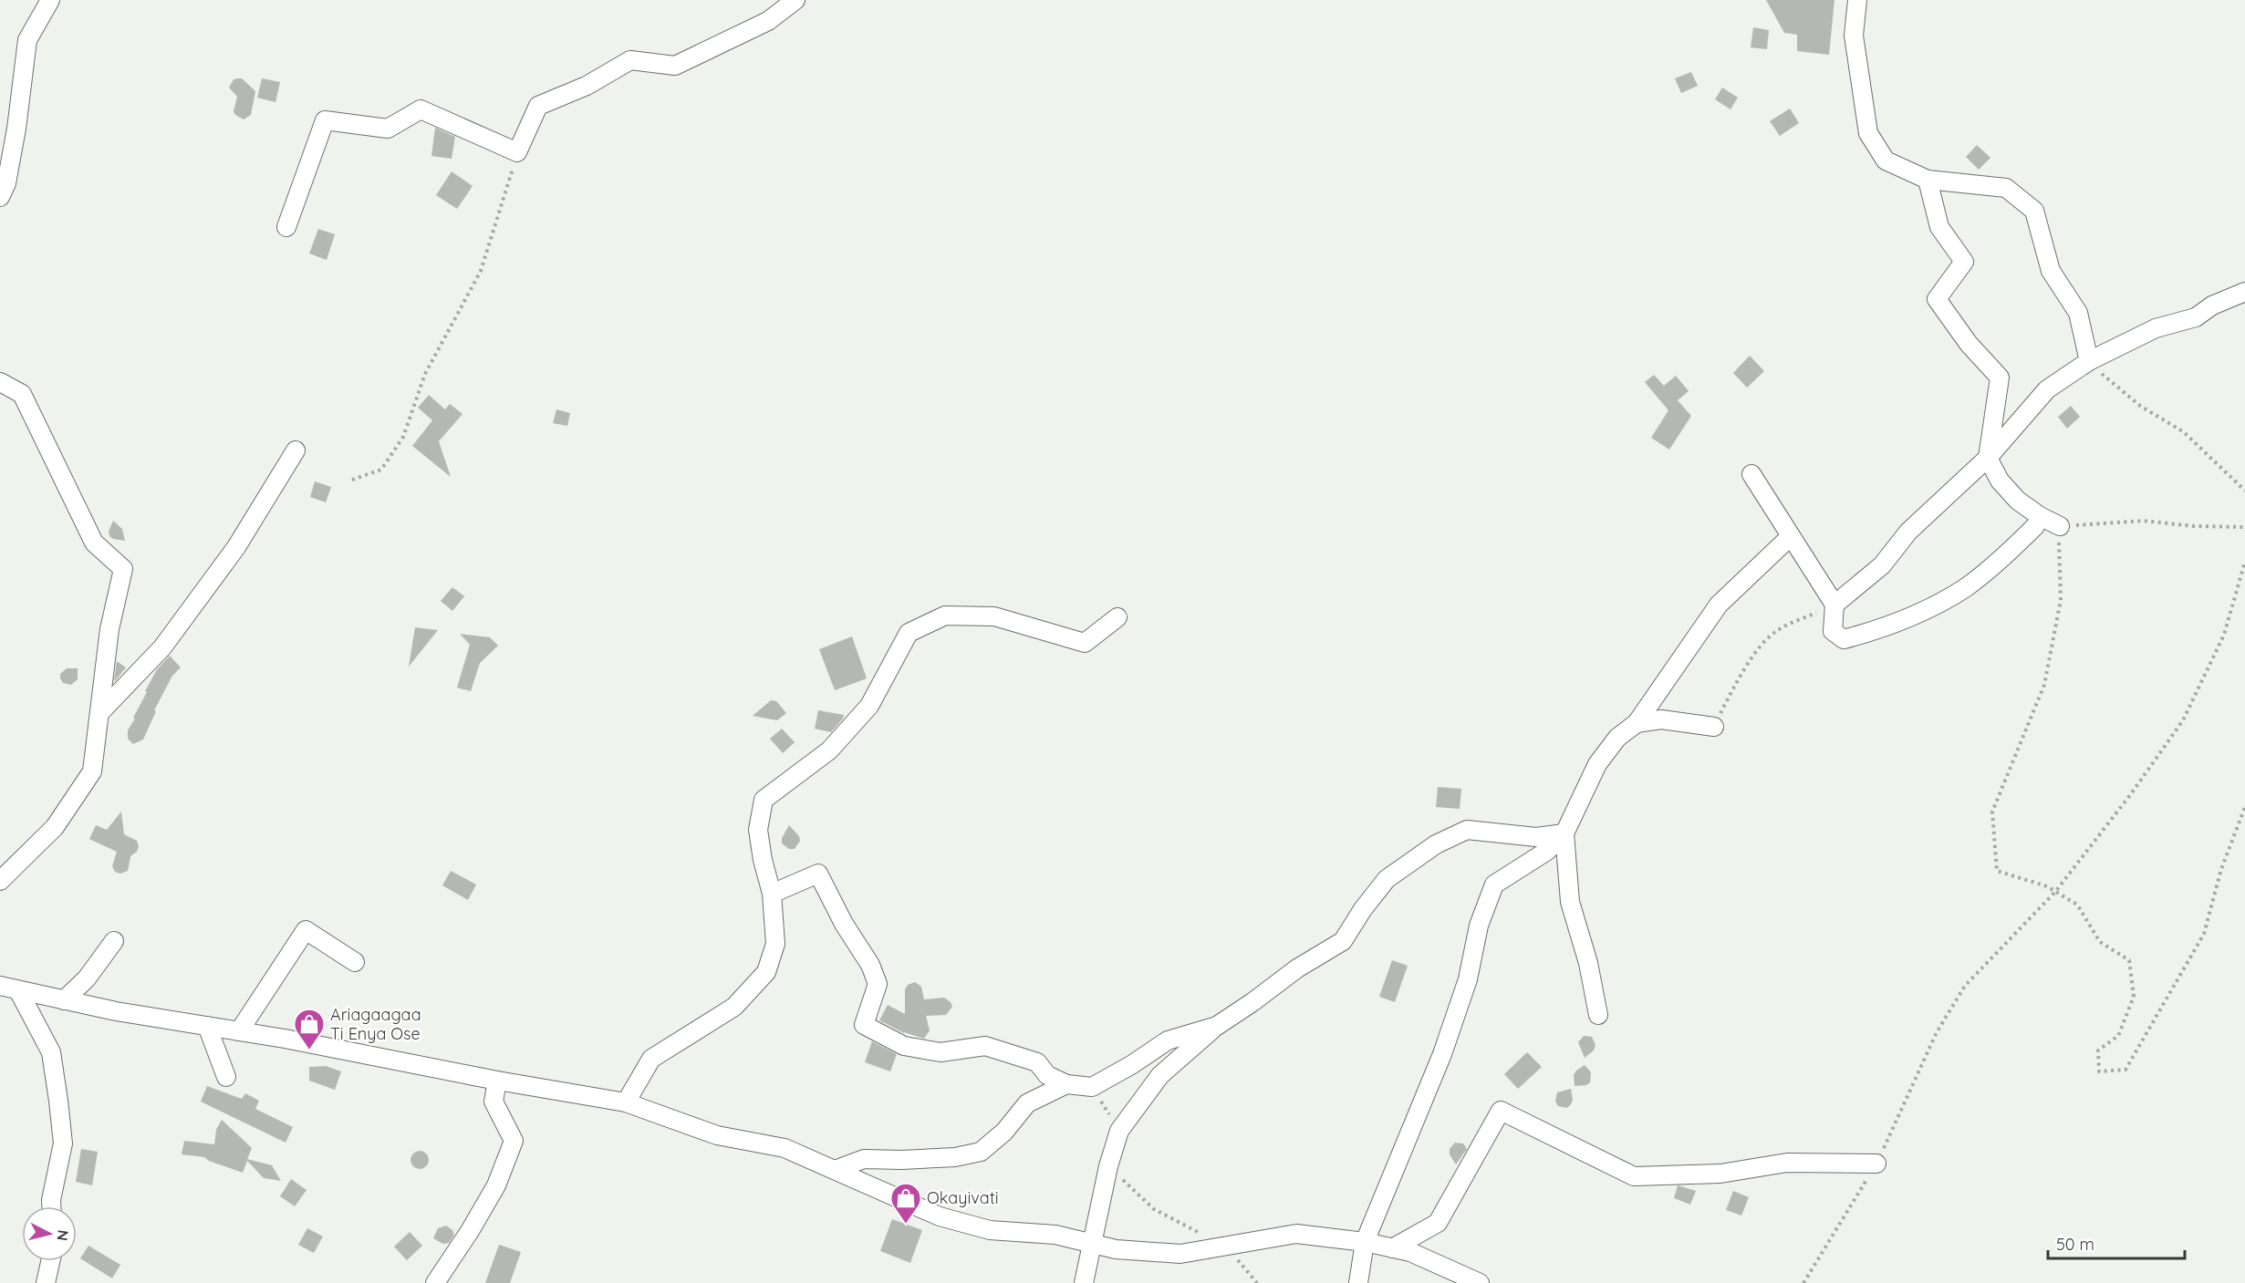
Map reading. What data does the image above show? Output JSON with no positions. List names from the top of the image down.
{
  "places": {
    "shop": ["Ariagaagaa Ti Enya Ose", "Okayivati"]
  },
  "scale_bar": "50 m",
  "north": "right"
}
